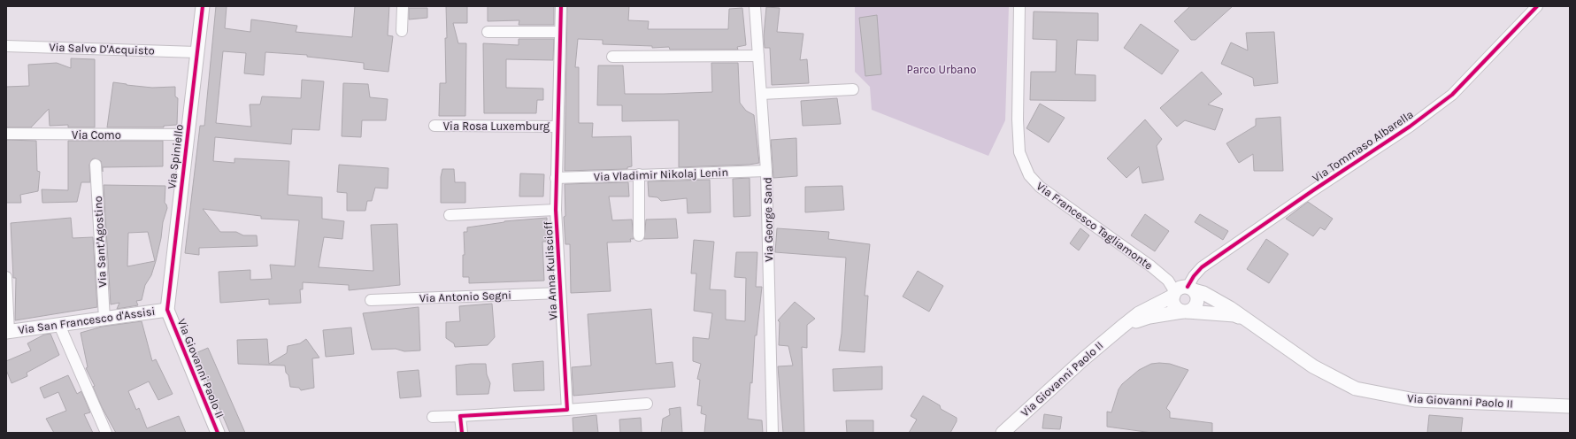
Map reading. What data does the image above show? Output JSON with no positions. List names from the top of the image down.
{
  "streets": {
    "street": [
      "Via Salvo D'Acquisto",
      "Via Rosa Luxemburg",
      "Via Como",
      "Via Tommaso Albarella",
      "Via Spiniello",
      "Via Vladimir Nikolaj Lenin",
      "Via George Sand",
      "Via Francesco Tagliamonte",
      "Via Sant'Agostino",
      "Via Anna Kuliscioff",
      "Via Antonio Segni",
      "Via San Francesco d'Assisi",
      "Via Giovanni Paolo II"
    ]
  },
  "crossings": [
    ["Via Salvo D'Acquisto", "Via Spiniello"],
    ["Via Rosa Luxemburg", "Via Anna Kuliscioff"],
    ["Via Como", "Via Spiniello"],
    ["Via Tommaso Albarella", "Via Francesco Tagliamonte"],
    ["Via Tommaso Albarella", "Via Giovanni Paolo II"],
    ["Via Spiniello", "Via San Francesco d'Assisi"],
    ["Via Spiniello", "Via Giovanni Paolo II"],
    ["Via Vladimir Nikolaj Lenin", "Via George Sand"],
    ["Via Vladimir Nikolaj Lenin", "Via Anna Kuliscioff"],
    ["Via Francesco Tagliamonte", "Via Giovanni Paolo II"],
    ["Via Sant'Agostino", "Via San Francesco d'Assisi"],
    ["Via Anna Kuliscioff", "Via Antonio Segni"],
    ["Via San Francesco d'Assisi", "Via Giovanni Paolo II"]
  ],
  "parks": ["Parco Urbano"]
}
